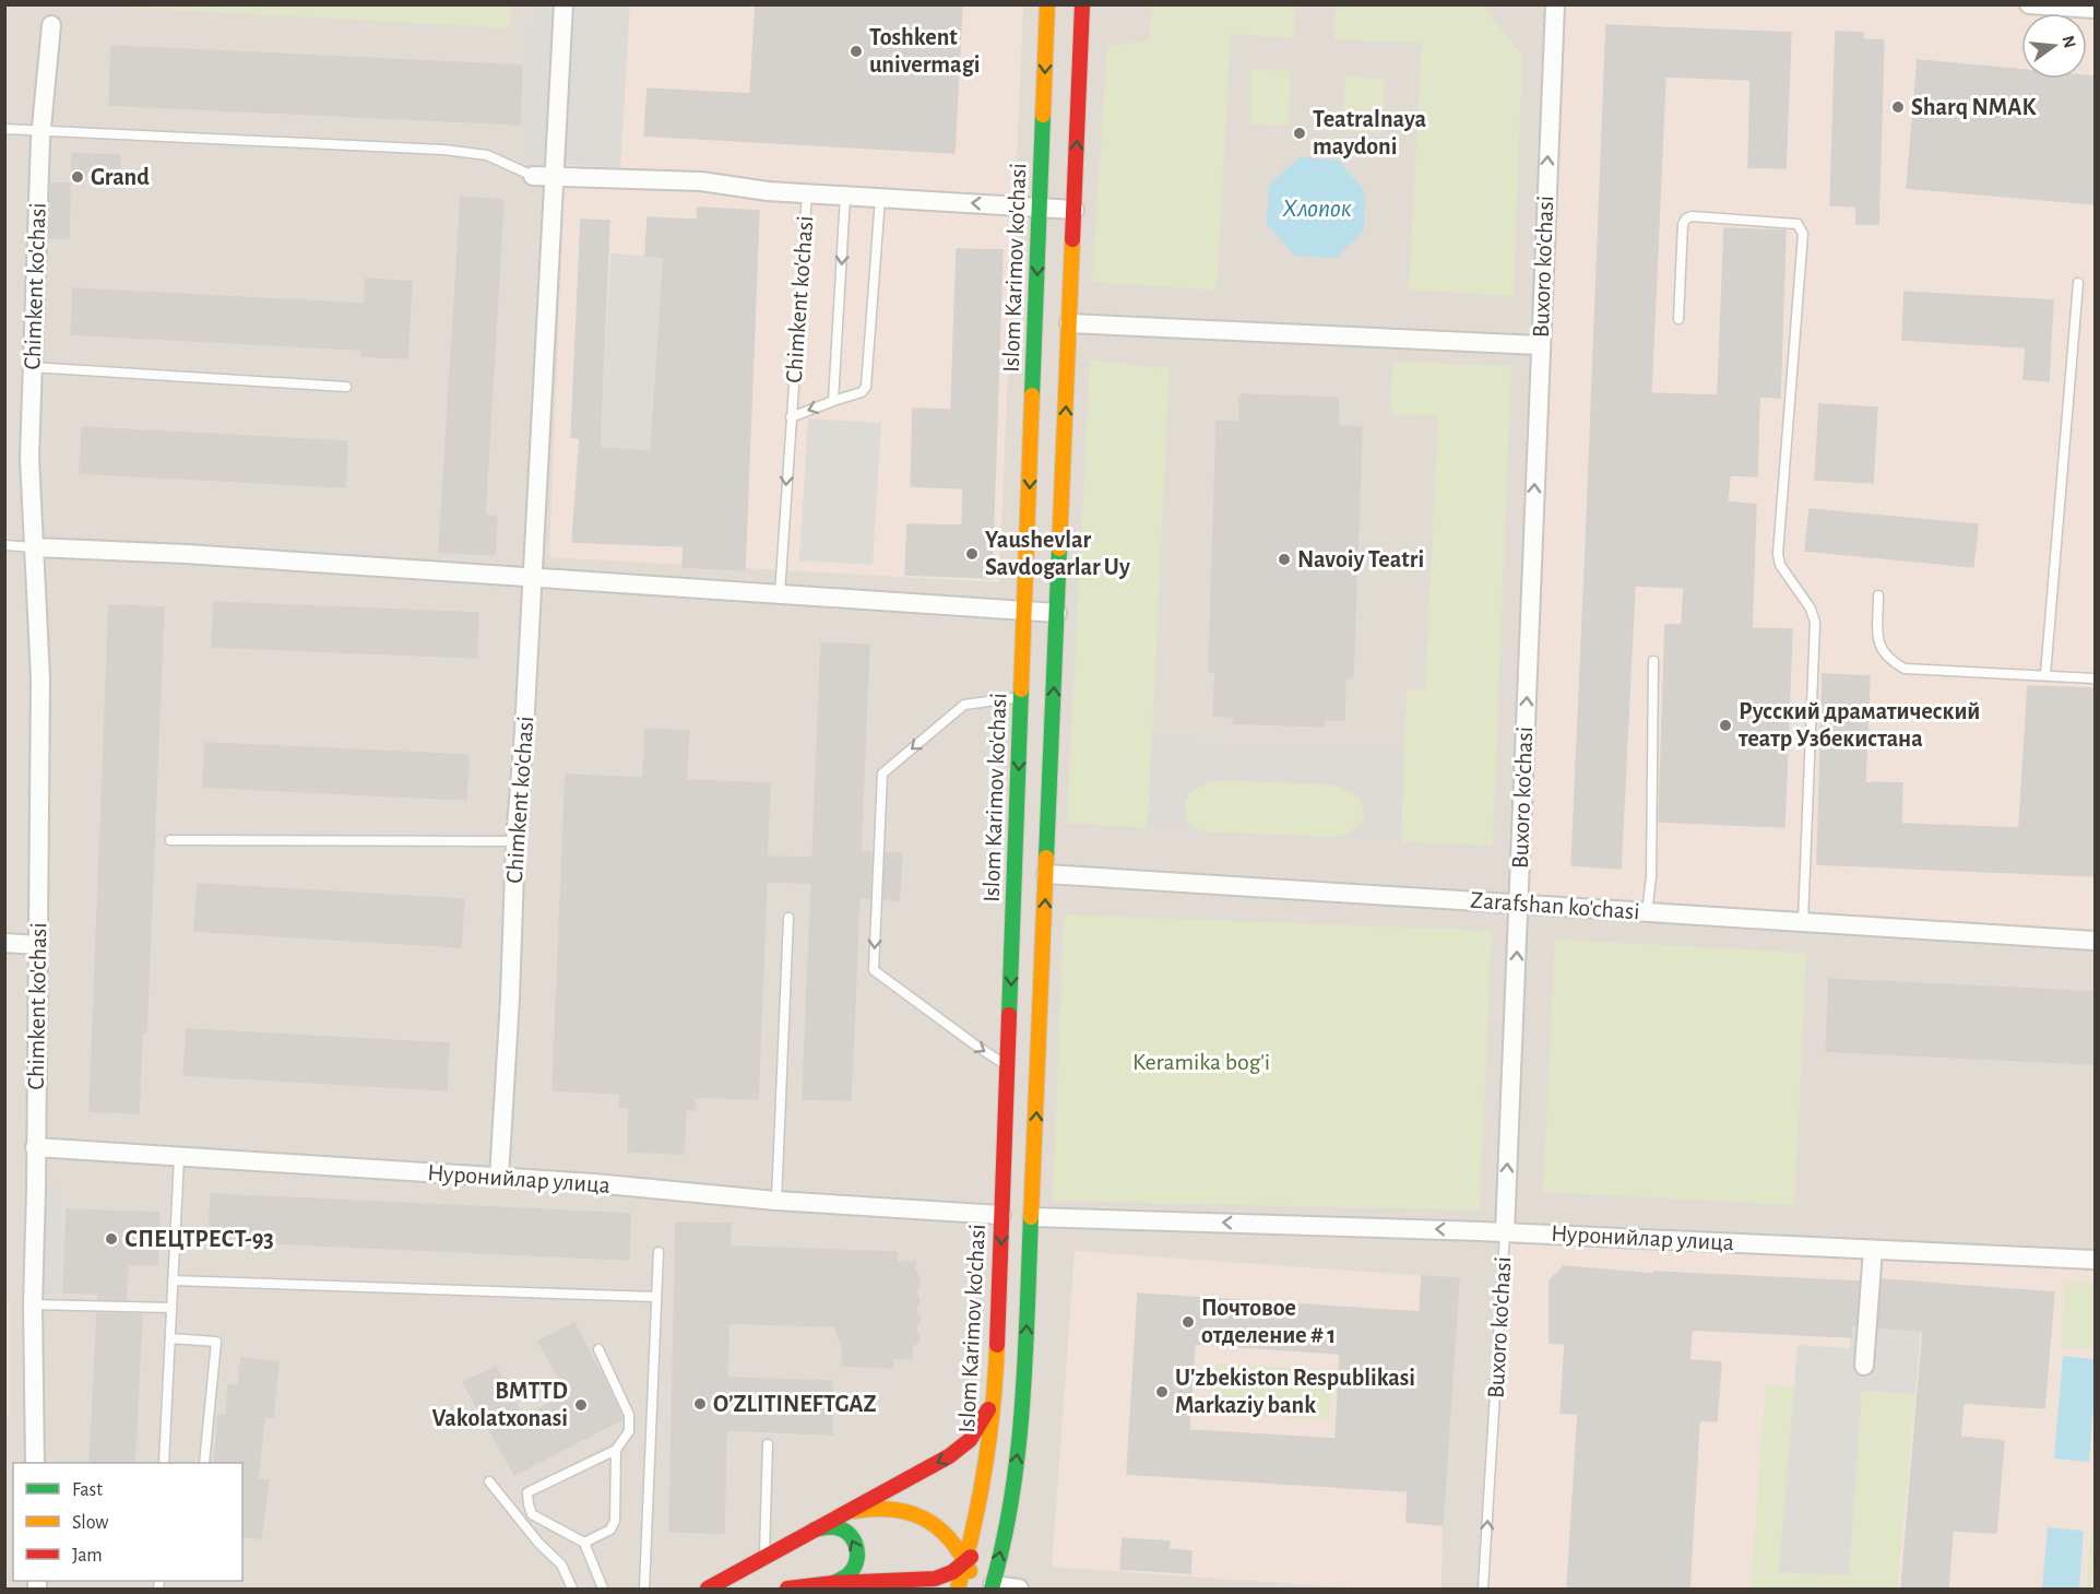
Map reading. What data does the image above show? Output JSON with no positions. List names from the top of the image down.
{
  "streets": {
    "main road": ["Islom Karimov ko'chasi"],
    "street": [
      "Buxoro ko'chasi",
      "Chimkent ko'chasi",
      "Zarafshan ko'chasi",
      "Нуронийлар улица"
    ]
  },
  "crossings": [
    ["Buxoro ko'chasi", "Zarafshan ko'chasi"],
    ["Buxoro ko'chasi", "Нуронийлар улица"],
    ["Islom Karimov ko'chasi", "Chimkent ko'chasi"],
    ["Islom Karimov ko'chasi", "Zarafshan ko'chasi"],
    ["Islom Karimov ko'chasi", "Нуронийлар улица"],
    ["Chimkent ko'chasi", "Нуронийлар улица"]
  ],
  "one_way": ["Buxoro ko'chasi"],
  "water": ["Хлопок"],
  "parks": ["Keramika bog'i"],
  "places": [
    "Toshkent univermagi",
    "Sharq NMAK",
    "Teatralnaya maydoni",
    "Grand",
    "Yaushevlar Savdogarlar Uy",
    "Navoiy Teatri",
    "Русский драматический театр Узбекистана",
    "СПЕЦТРЕСТ-93",
    "Почтовое отделение # 1",
    "U'zbekiston Respublikasi Markaziy bank",
    "O’ZLITINEFTGAZ",
    "BMTTD Vakolatxonasi"
  ],
  "legend": ["Fast", "Slow", "Jam"],
  "north": "right"
}
